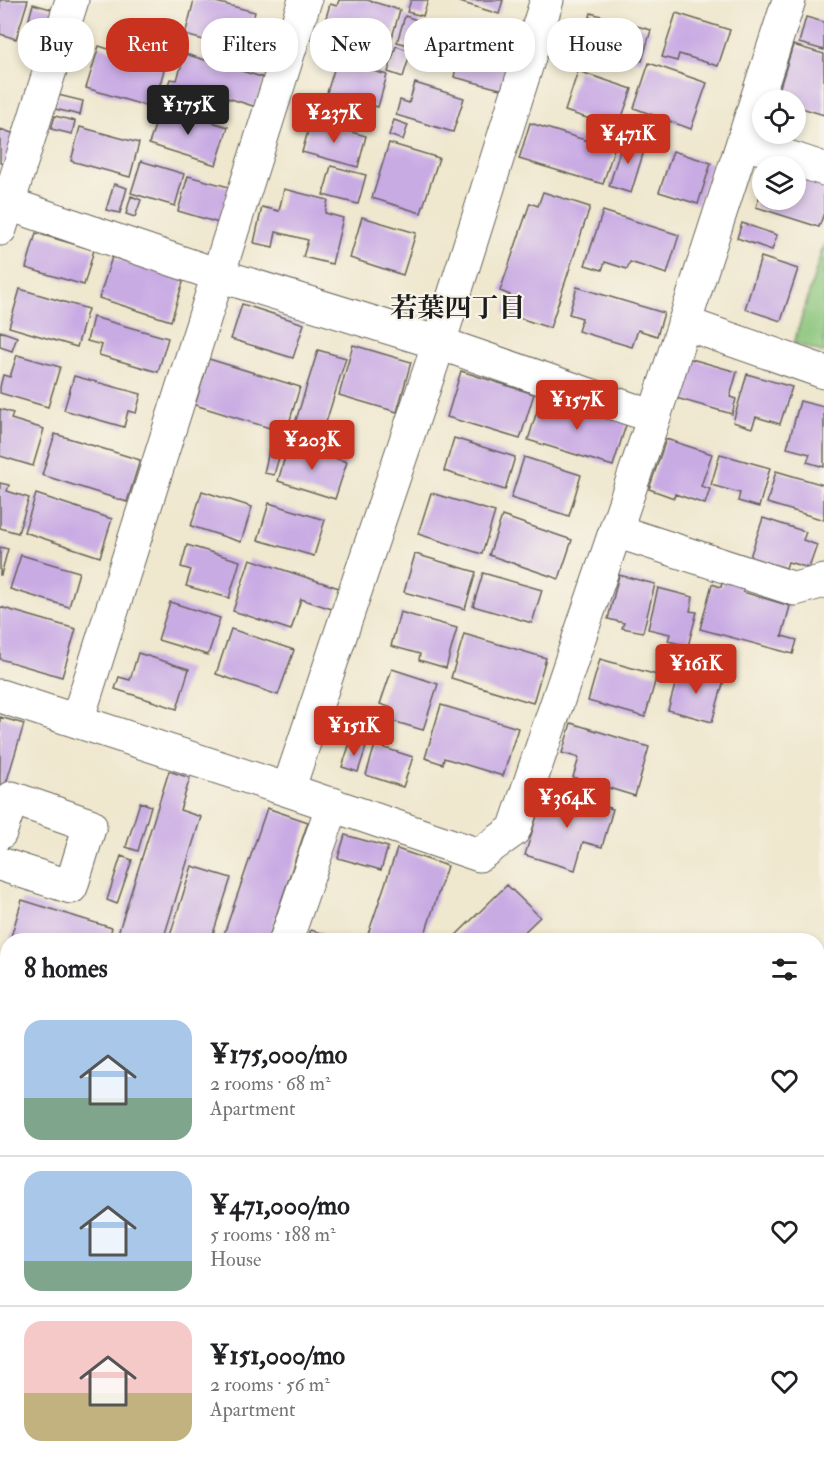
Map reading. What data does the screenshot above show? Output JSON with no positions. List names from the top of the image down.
{
  "districts": ["若葉四丁目"],
  "page": {
    "chip": [
      "Buy",
      "Rent",
      "Filters",
      "New",
      "Apartment",
      "House"
    ],
    "price": [
      "¥175K",
      "¥237K",
      "¥471K",
      "¥157K",
      "¥203K",
      "¥161K",
      "¥151K",
      "¥364K"
    ],
    "heading": "8 homes",
    "list": [
      {
        "name": "¥175,000/mo",
        "note": "2 rooms · 68 m² · Apartment"
      },
      {
        "name": "¥471,000/mo",
        "note": "5 rooms · 188 m² · House"
      },
      {
        "name": "¥151,000/mo",
        "note": "2 rooms · 56 m² · Apartment"
      }
    ]
  }
}
